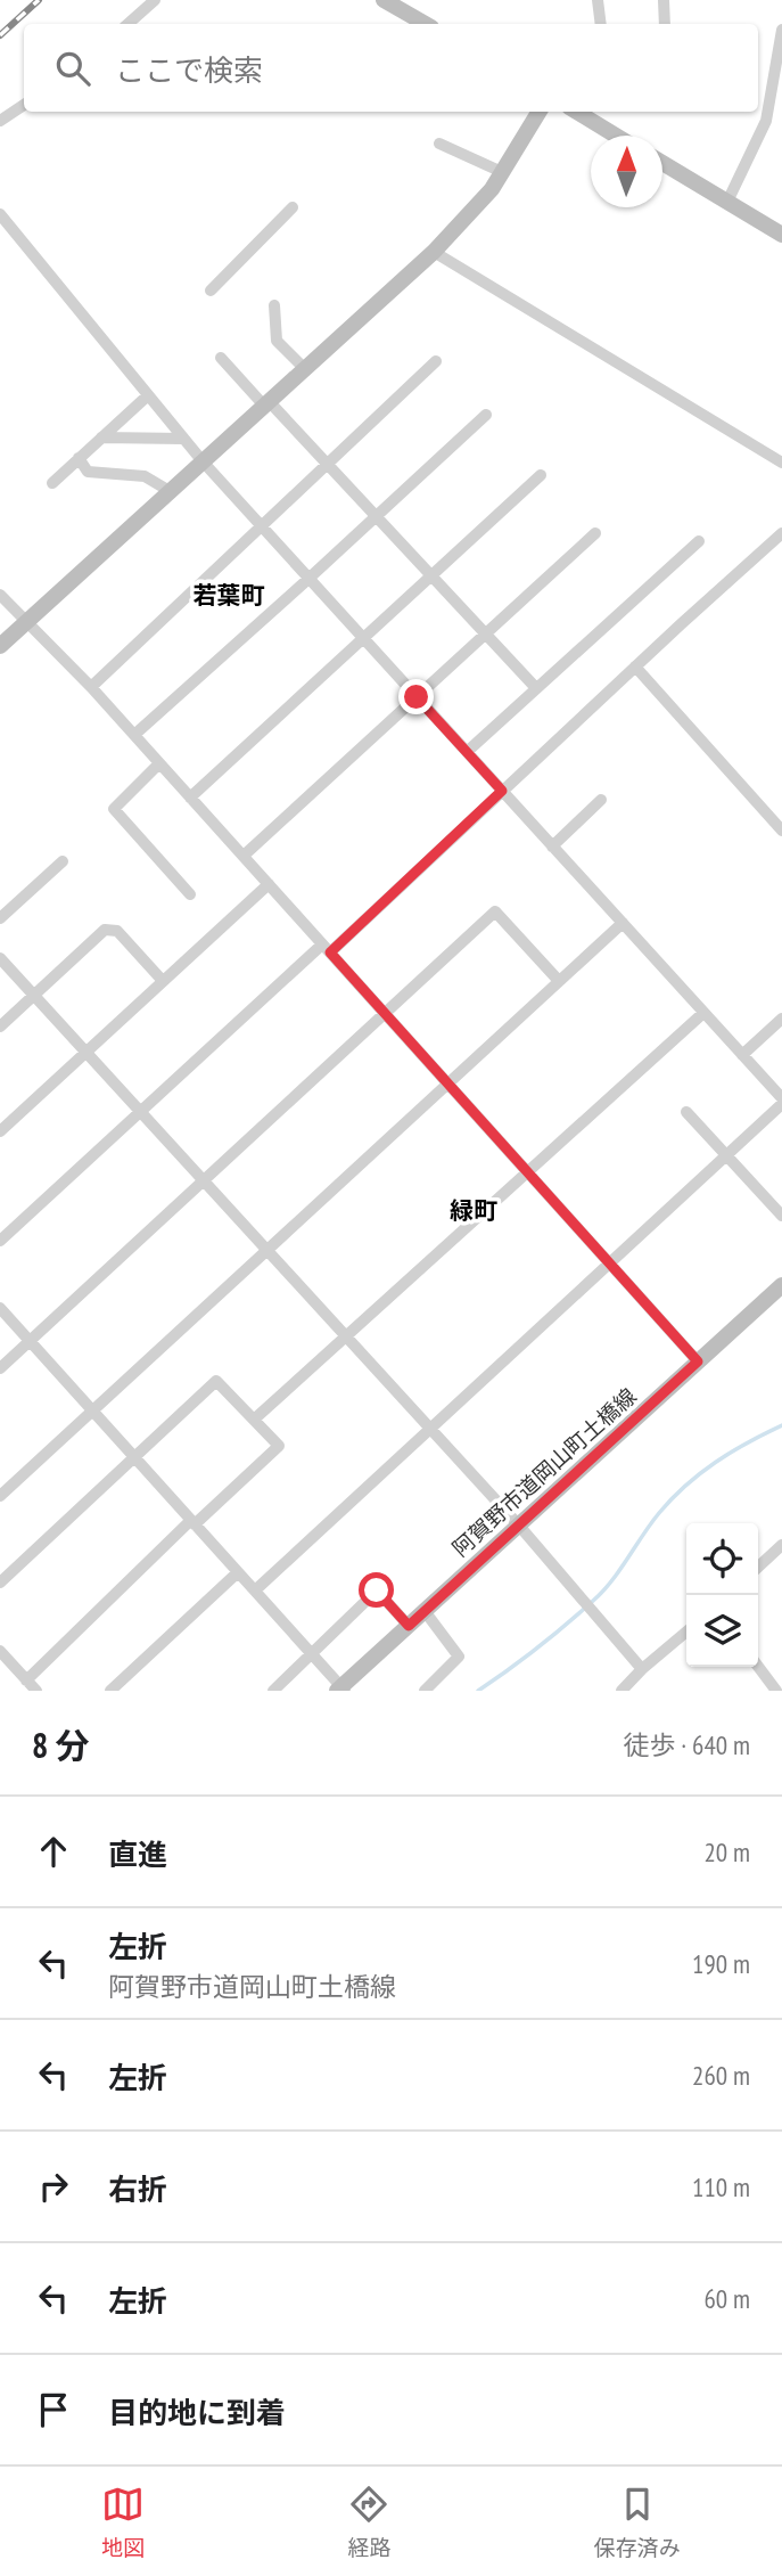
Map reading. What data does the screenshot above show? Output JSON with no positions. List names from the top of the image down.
{
  "streets": {
    "street": ["阿賀野市道岡山町土橋線"]
  },
  "districts": ["若葉町", "緑町"],
  "north": "top",
  "page": {
    "search": "ここで検索",
    "heading": ["8 分", "徒歩 · 640 m"],
    "list": [
      ["直進", "20 m"],
      ["左折", "阿賀野市道岡山町土橋線", "190 m"],
      ["左折", "260 m"],
      ["右折", "110 m"],
      ["左折", "60 m"],
      "目的地に到着"
    ],
    "nav": ["地図", "経路", "保存済み"]
  }
}
